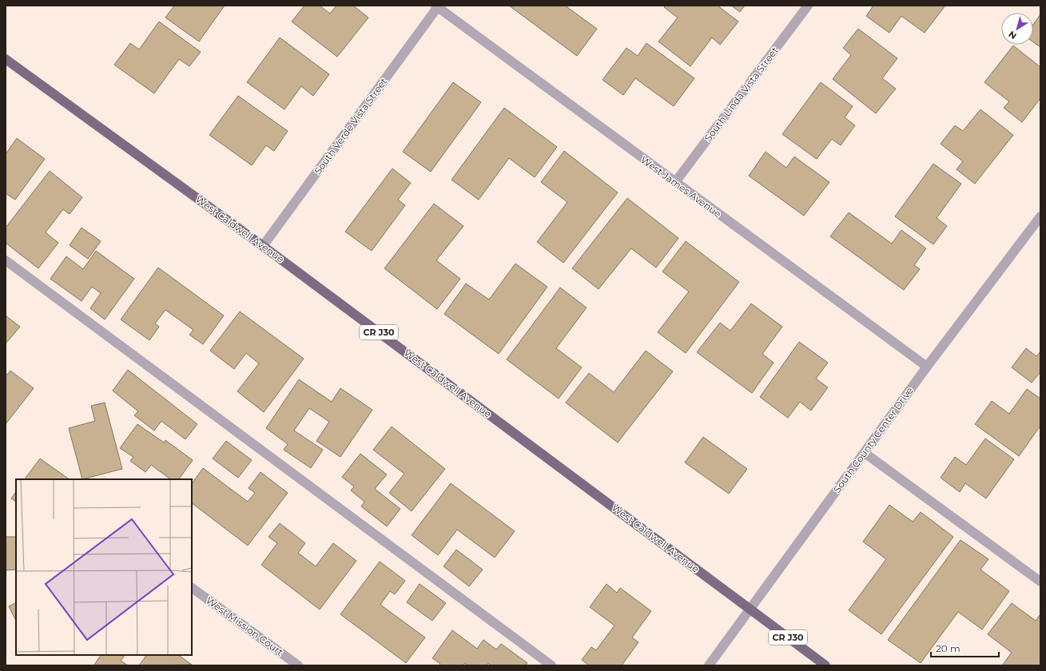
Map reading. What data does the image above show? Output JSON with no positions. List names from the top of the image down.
{
  "streets": {
    "main road": ["West Caldwell Avenue", "CR J30"],
    "street": [
      "South Linda Vista Street",
      "South Verde Vista Street",
      "West James Avenue",
      "South County Center Drive",
      "West Mission Court"
    ]
  },
  "crossings": [
    ["South Linda Vista Street", "West James Avenue"],
    ["South Verde Vista Street", "West James Avenue"],
    ["South Verde Vista Street", "West Caldwell Avenue"],
    ["West James Avenue", "South County Center Drive"],
    ["West Caldwell Avenue", "South County Center Drive"]
  ],
  "scale_bar": "20 m",
  "north": "bottom left"
}
